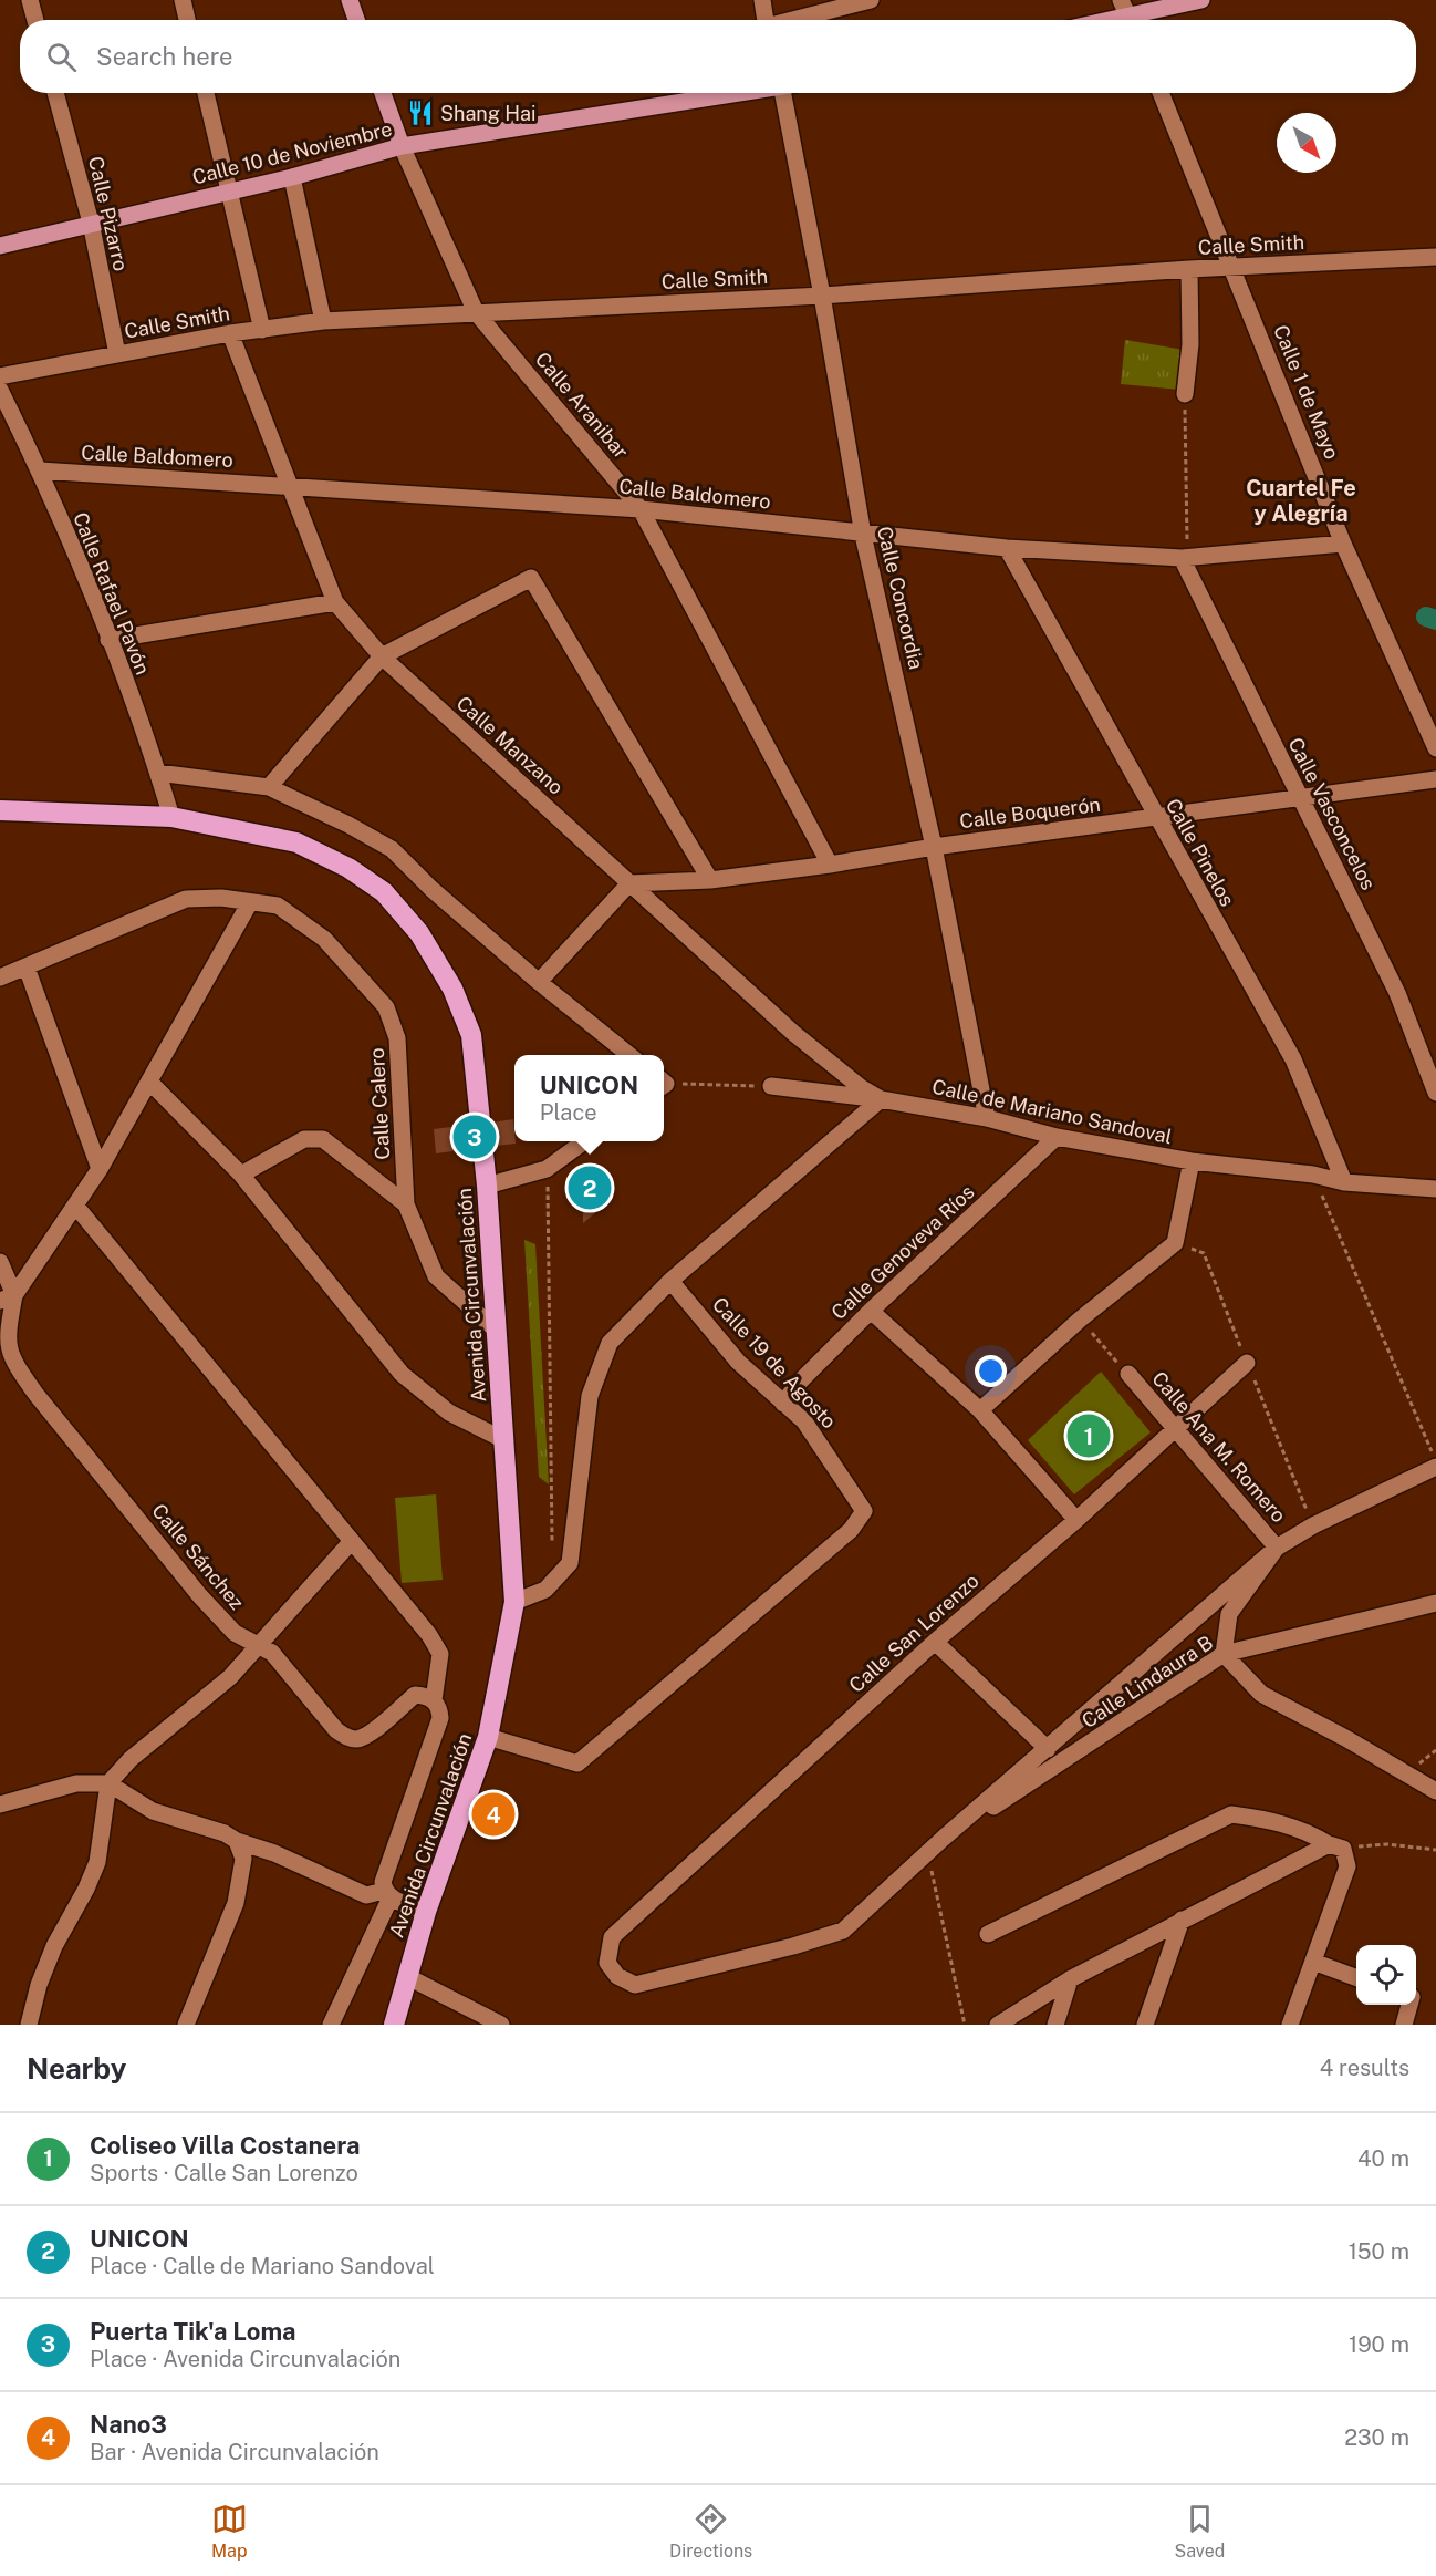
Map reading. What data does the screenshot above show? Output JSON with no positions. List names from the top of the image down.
{
  "streets": {
    "highway": ["Avenida Circunvalación"],
    "main road": ["Calle 10 de Noviembre"],
    "street": [
      "Calle Pizarro",
      "Calle Smith",
      "Calle 1 de Mayo",
      "Calle Aranibar",
      "Calle Baldomero",
      "Calle Rafael Pavón",
      "Calle Concordia",
      "Calle Manzano",
      "Calle Boquerón",
      "Calle Vasconcelos",
      "Calle Pinelos",
      "Calle Calero",
      "Calle de Mariano Sandoval",
      "Calle Genoveva Ríos",
      "Calle 19 de Agosto",
      "Calle Ana M. Romero",
      "Calle Sánchez",
      "Calle San Lorenzo",
      "Calle Lindaura B"
    ]
  },
  "crossings": [
    ["Calle 10 de Noviembre", "Calle Pizarro"],
    ["Calle 10 de Noviembre", "Calle Aranibar"],
    ["Calle Pizarro", "Calle Smith"],
    ["Calle Smith", "Calle 1 de Mayo"],
    ["Calle Smith", "Calle Aranibar"],
    ["Calle Smith", "Calle Concordia"],
    ["Calle Smith", "Calle Manzano"],
    ["Calle 1 de Mayo", "Calle Baldomero"],
    ["Calle Aranibar", "Calle Baldomero"],
    ["Calle Aranibar", "Calle Boquerón"],
    ["Calle Baldomero", "Calle Rafael Pavón"],
    ["Calle Baldomero", "Calle Concordia"],
    ["Calle Baldomero", "Calle Manzano"],
    ["Calle Baldomero", "Calle Vasconcelos"],
    ["Calle Baldomero", "Calle Pinelos"],
    ["Calle Rafael Pavón", "Avenida Circunvalación"],
    ["Calle Concordia", "Calle Boquerón"],
    ["Calle Concordia", "Calle de Mariano Sandoval"],
    ["Calle Manzano", "Calle Boquerón"],
    ["Calle Manzano", "Calle de Mariano Sandoval"],
    ["Calle Boquerón", "Calle Vasconcelos"],
    ["Calle Boquerón", "Calle Pinelos"],
    ["Calle Pinelos", "Calle de Mariano Sandoval"],
    ["Calle Calero", "Avenida Circunvalación"],
    ["Calle de Mariano Sandoval", "Calle Genoveva Ríos"],
    ["Calle Genoveva Ríos", "Calle 19 de Agosto"],
    ["Avenida Circunvalación", "Calle 19 de Agosto"],
    ["Calle Ana M. Romero", "Calle San Lorenzo"],
    ["Calle Ana M. Romero", "Calle Lindaura B"],
    ["Calle San Lorenzo", "Calle Lindaura B"]
  ],
  "districts": ["Cuartel Fe y Alegría"],
  "places": {
    "restaurant": ["Shang Hai"]
  },
  "north": "bottom right",
  "page": {
    "search": "Search here",
    "popup": ["UNICON", "Place"],
    "pins": [
      "3",
      "2",
      "1",
      "4"
    ],
    "heading": ["Nearby", "4 results"],
    "list": [
      {
        "mark": "1",
        "name": "Coliseo Villa Costanera",
        "note": "Sports · Calle San Lorenzo",
        "value": "40 m"
      },
      {
        "mark": "2",
        "name": "UNICON",
        "note": "Place · Calle de Mariano Sandoval",
        "value": "150 m"
      },
      {
        "mark": "3",
        "name": "Puerta Tik'a Loma",
        "note": "Place · Avenida Circunvalación",
        "value": "190 m"
      },
      {
        "mark": "4",
        "name": "Nano3",
        "note": "Bar · Avenida Circunvalación",
        "value": "230 m"
      }
    ],
    "nav": ["Map", "Directions", "Saved"]
  }
}
